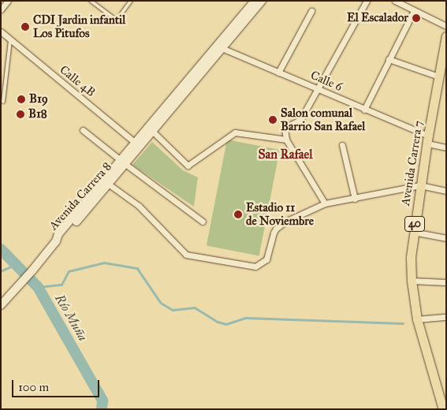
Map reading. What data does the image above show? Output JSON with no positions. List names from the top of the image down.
{
  "streets": {
    "main road": ["Avenida Carrera 7", "40"],
    "street": ["Calle 4B", "Calle 6", "Avenida Carrera 8"]
  },
  "crossings": [
    ["Calle 4B", "Avenida Carrera 8"],
    ["Calle 6", "Avenida Carrera 7"],
    ["Calle 6", "Avenida Carrera 8"]
  ],
  "districts": ["San Rafael"],
  "water": ["Río Muña"],
  "places": [
    "El Escalador",
    "CDI Jardin infantil Los Pitufos",
    "B19",
    "B18",
    "Salon comunal Barrio San Rafael",
    "Estadio 11 de Noviembre"
  ],
  "scale_bar": "100 m"
}
